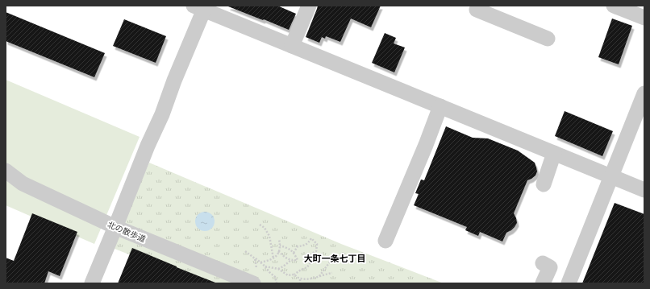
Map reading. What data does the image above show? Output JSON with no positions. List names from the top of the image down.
{
  "streets": {
    "street": ["北の散歩道"]
  },
  "districts": ["大町一条七丁目"]
}
